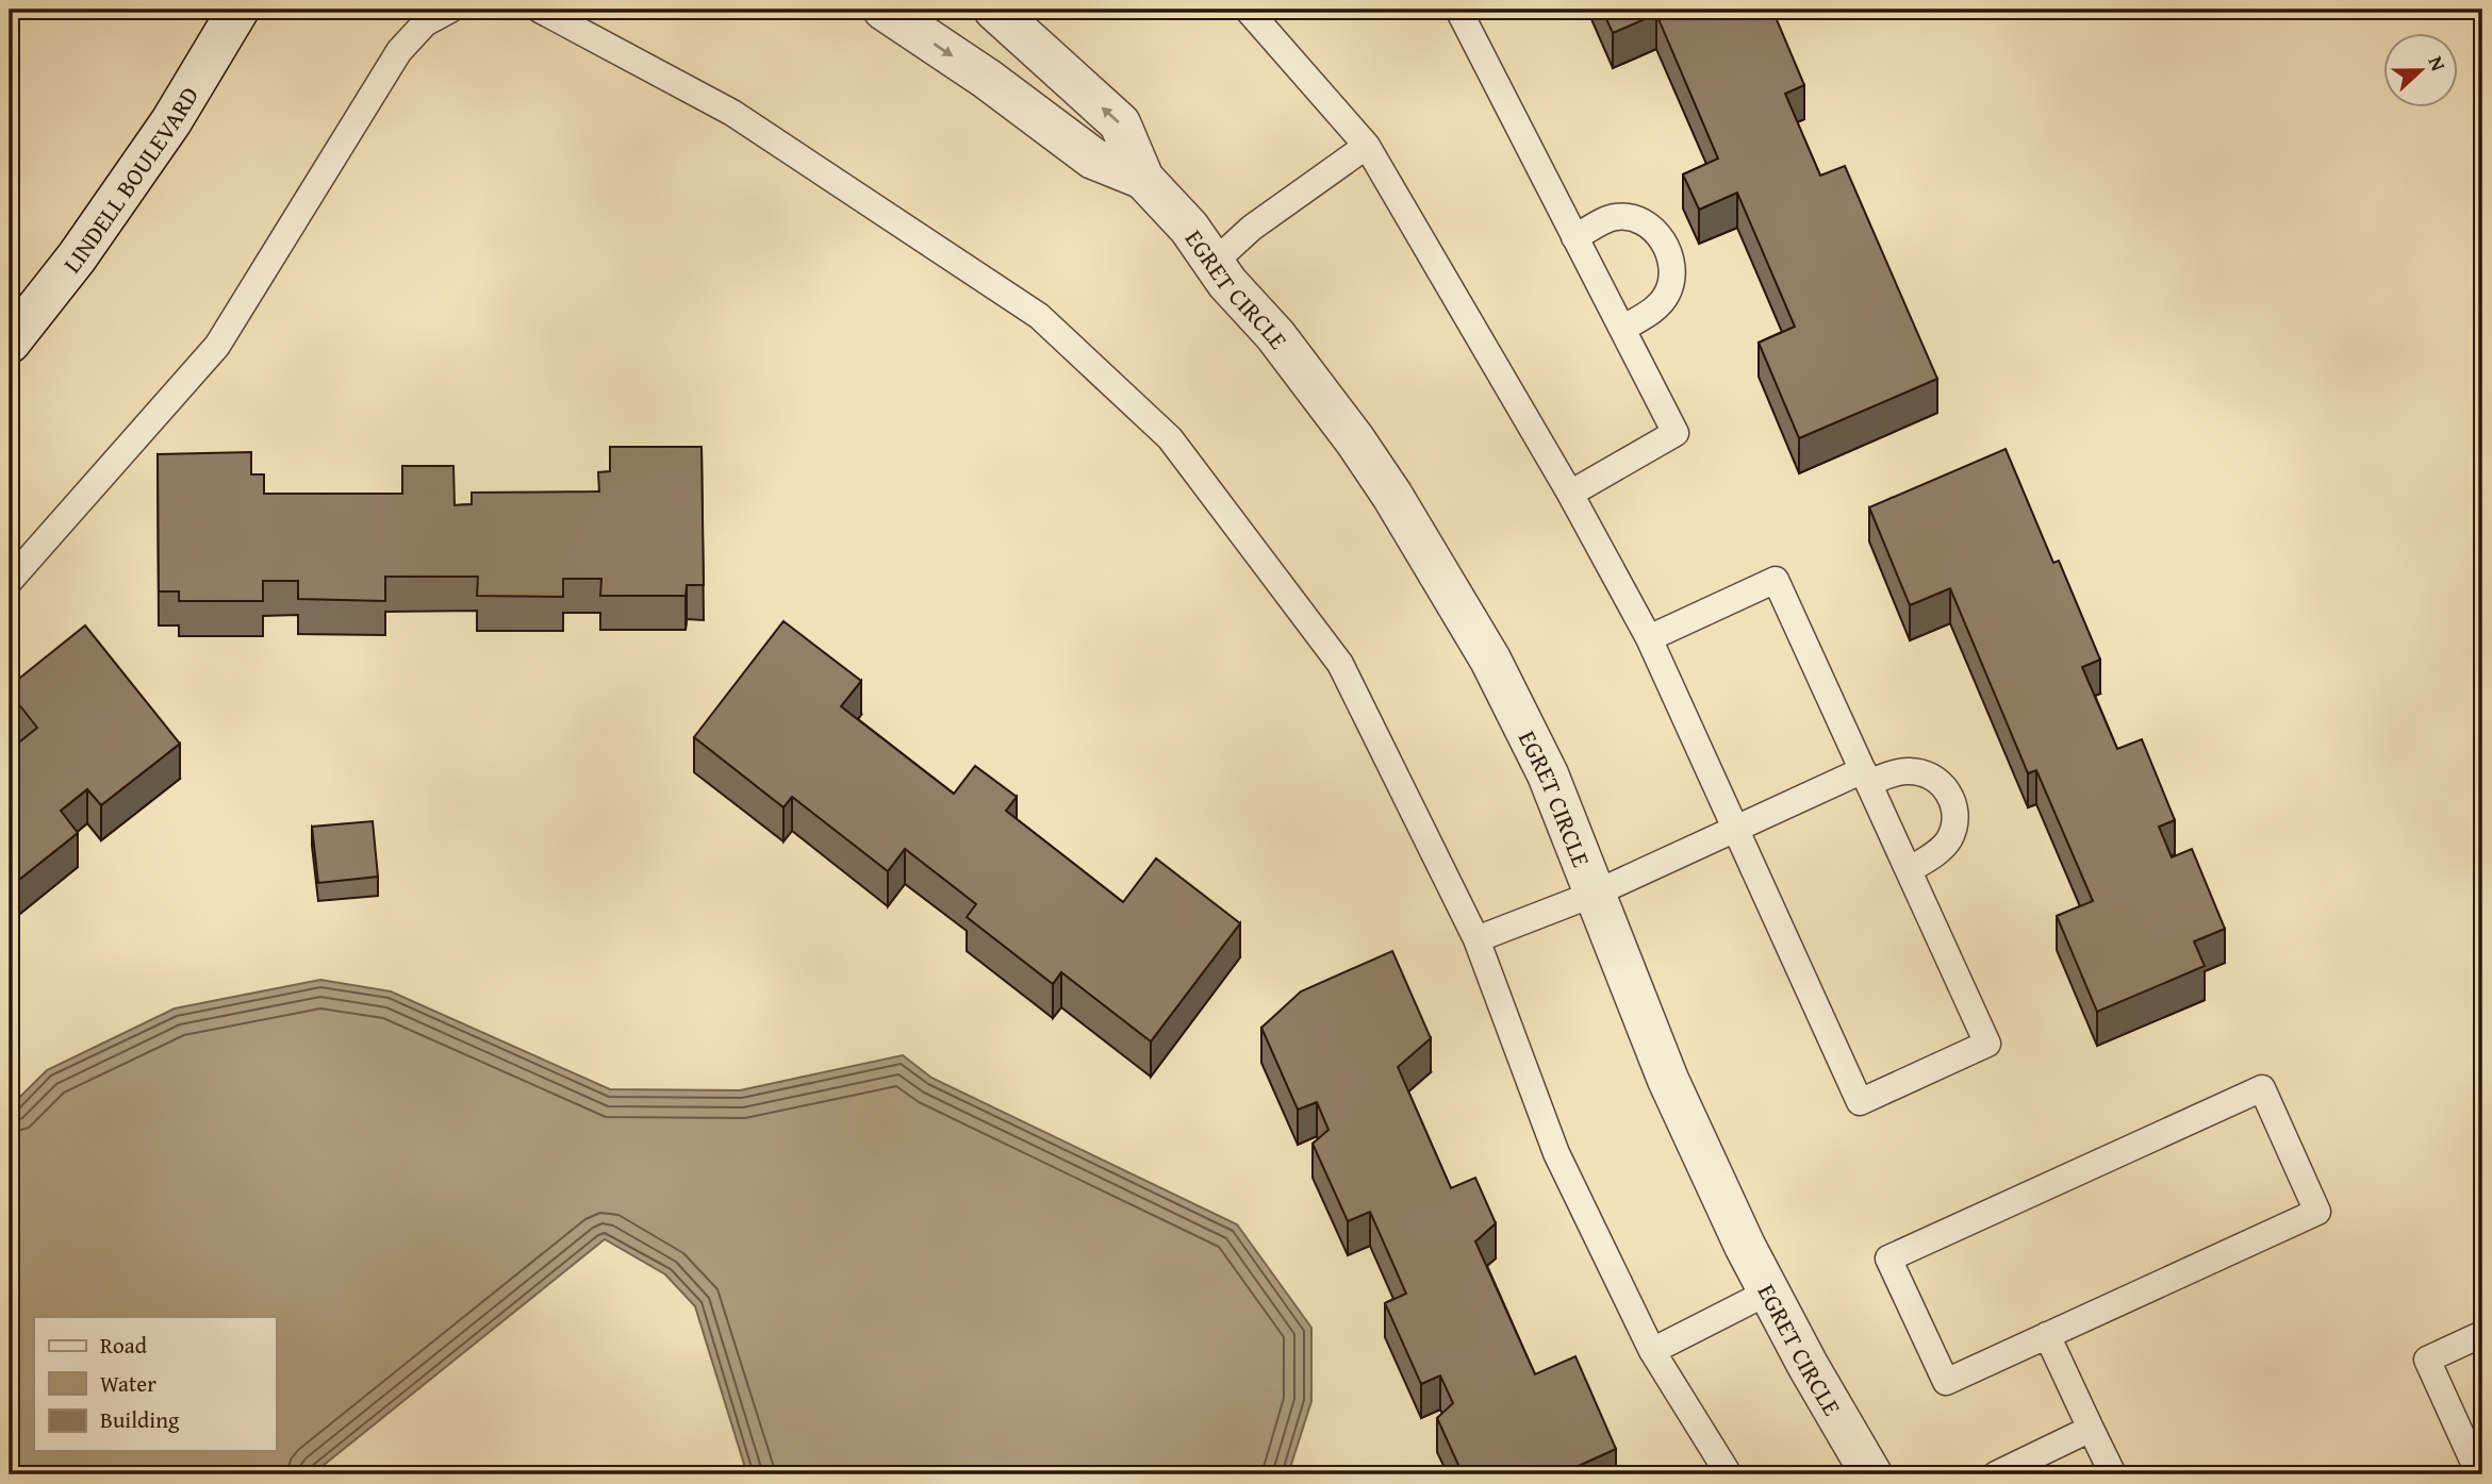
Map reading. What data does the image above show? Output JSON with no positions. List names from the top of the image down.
{
  "streets": {
    "street": ["LINDELL BOULEVARD", "EGRET CIRCLE"]
  },
  "legend": ["Road", "Water", "Building"],
  "north": "right"
}
